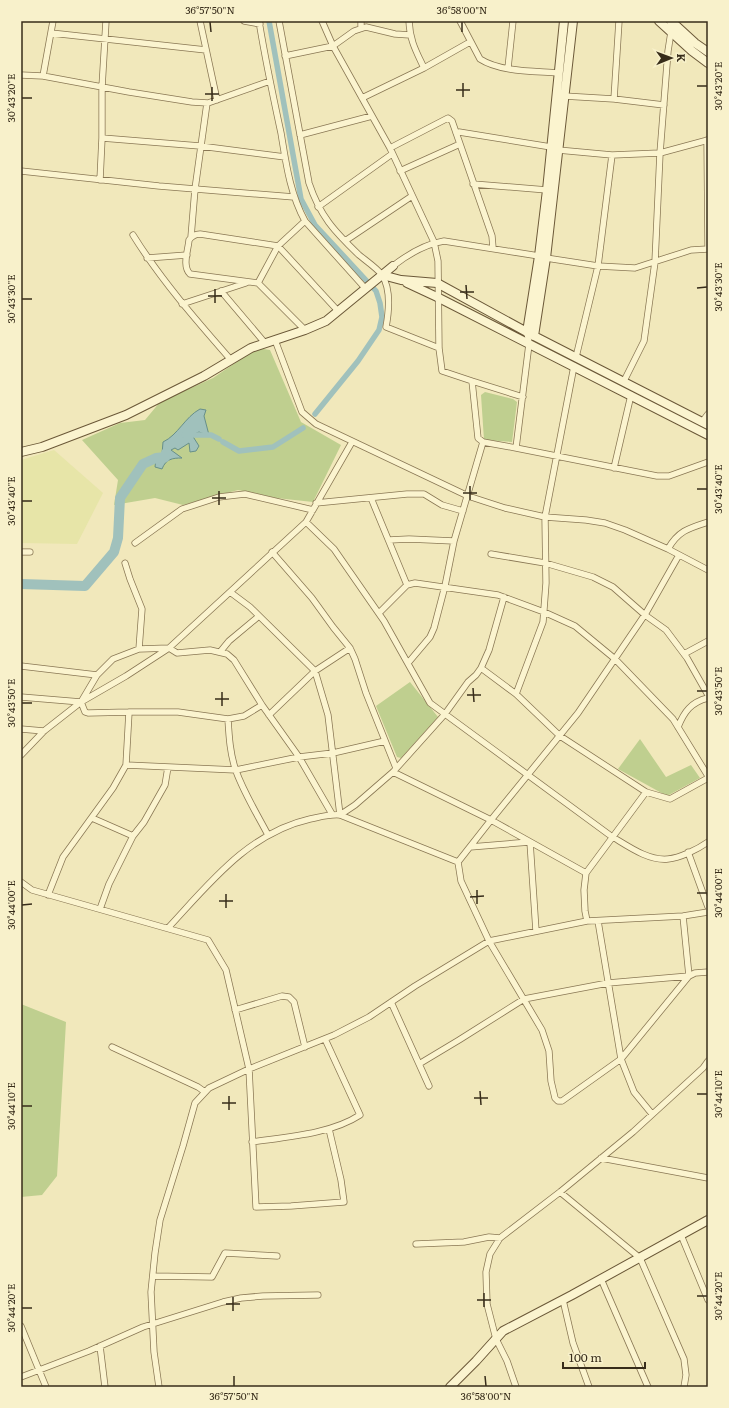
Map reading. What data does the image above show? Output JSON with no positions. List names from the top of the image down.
{
  "scale_bar": "100 m",
  "north": "right",
  "coordinates": [
    "36°57'50\"N",
    "36°58'00\"N",
    "30°43'20\"E",
    "30°43'30\"E",
    "30°43'40\"E",
    "30°43'50\"E",
    "30°44'00\"E",
    "30°44'10\"E",
    "30°44'20\"E"
  ]
}
